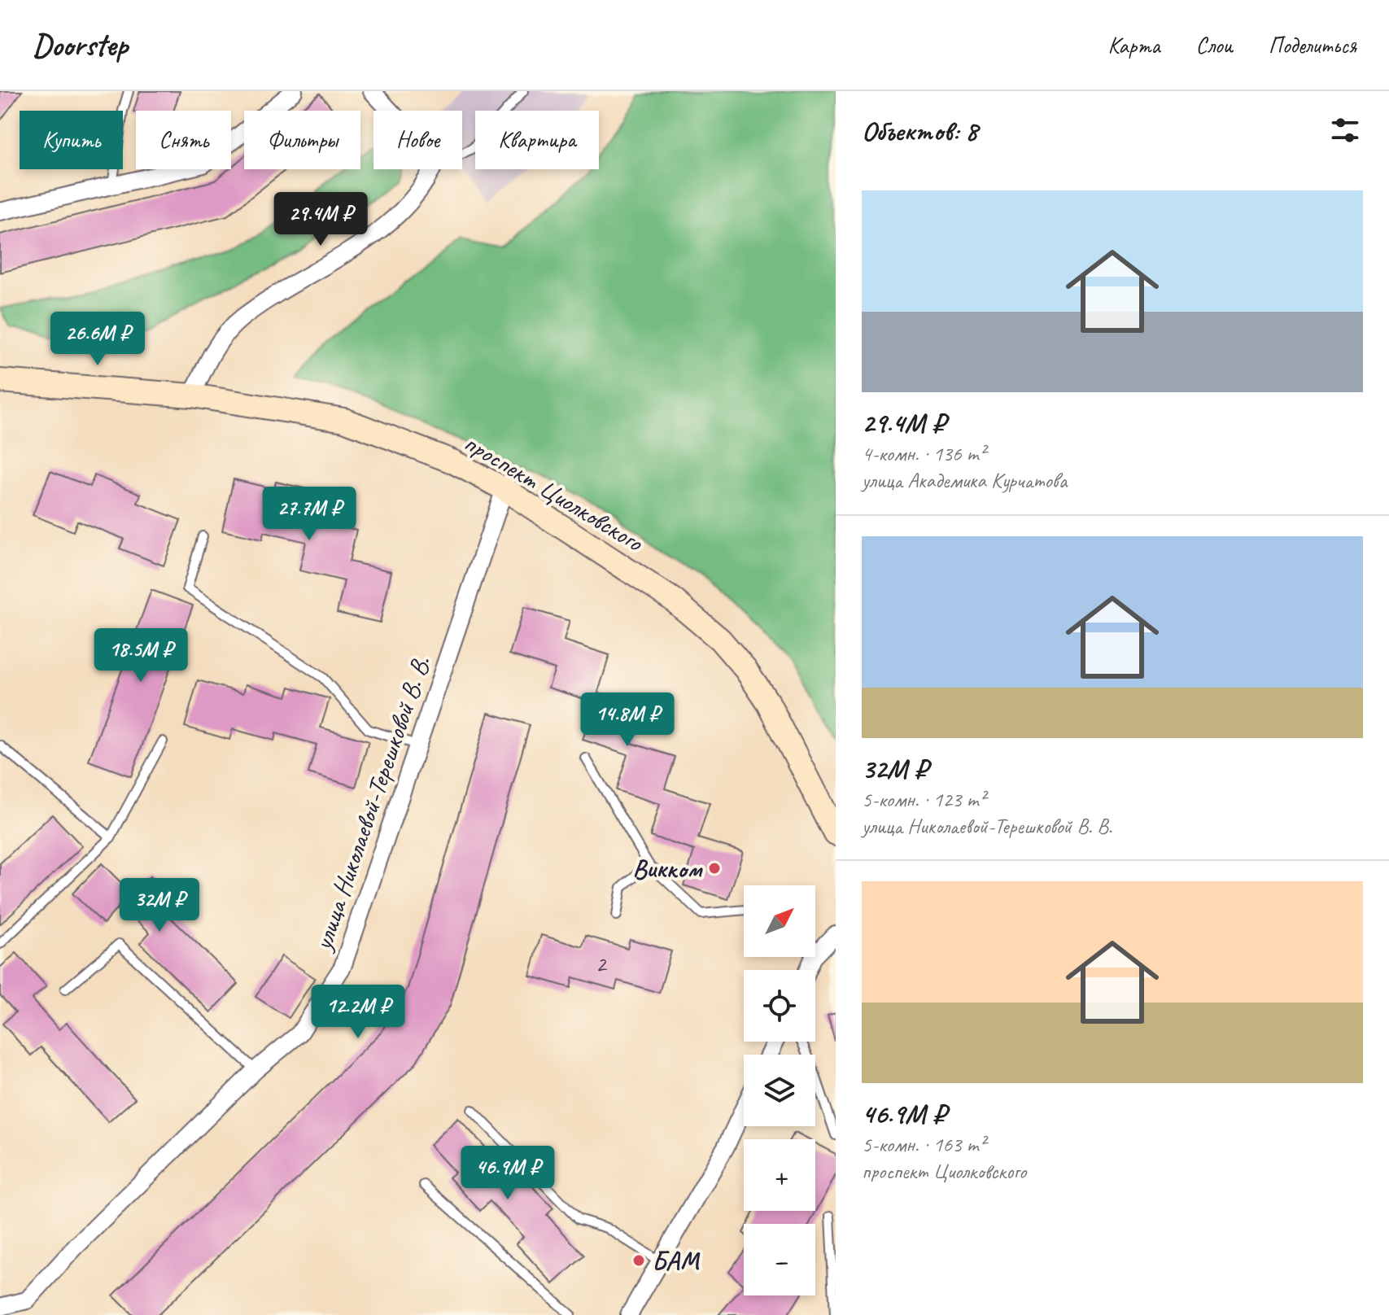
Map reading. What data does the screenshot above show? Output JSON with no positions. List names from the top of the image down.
{
  "streets": {
    "main road": ["проспект Циолковского"],
    "street": ["улица Николаевой-Терешковой В. В."]
  },
  "crossings": [
    ["проспект Циолковского", "улица Николаевой-Терешковой В. В."]
  ],
  "places": ["Викком", "БАМ"],
  "house_numbers": ["2"],
  "north": "top right",
  "page": {
    "header": "Doorstep",
    "nav": ["Карта", "Слои", "Поделиться"],
    "heading": "Объектов: 8",
    "chip": [
      "Купить",
      "Снять",
      "Фильтры",
      "Новое",
      "Квартира"
    ],
    "list": [
      {
        "name": "29.4M ₽",
        "note": "4-комн. · 136 m² · улица Академика Курчатова"
      },
      {
        "name": "32M ₽",
        "note": "5-комн. · 123 m² · улица Николаевой-Терешковой В. В."
      },
      {
        "name": "46.9M ₽",
        "note": "5-комн. · 163 m² · проспект Циолковского"
      }
    ],
    "price": [
      "29.4M ₽",
      "26.6M ₽",
      "27.7M ₽",
      "18.5M ₽",
      "14.8M ₽",
      "32M ₽",
      "12.2M ₽",
      "46.9M ₽"
    ],
    "map_buttons": ["+", "−"]
  }
}
